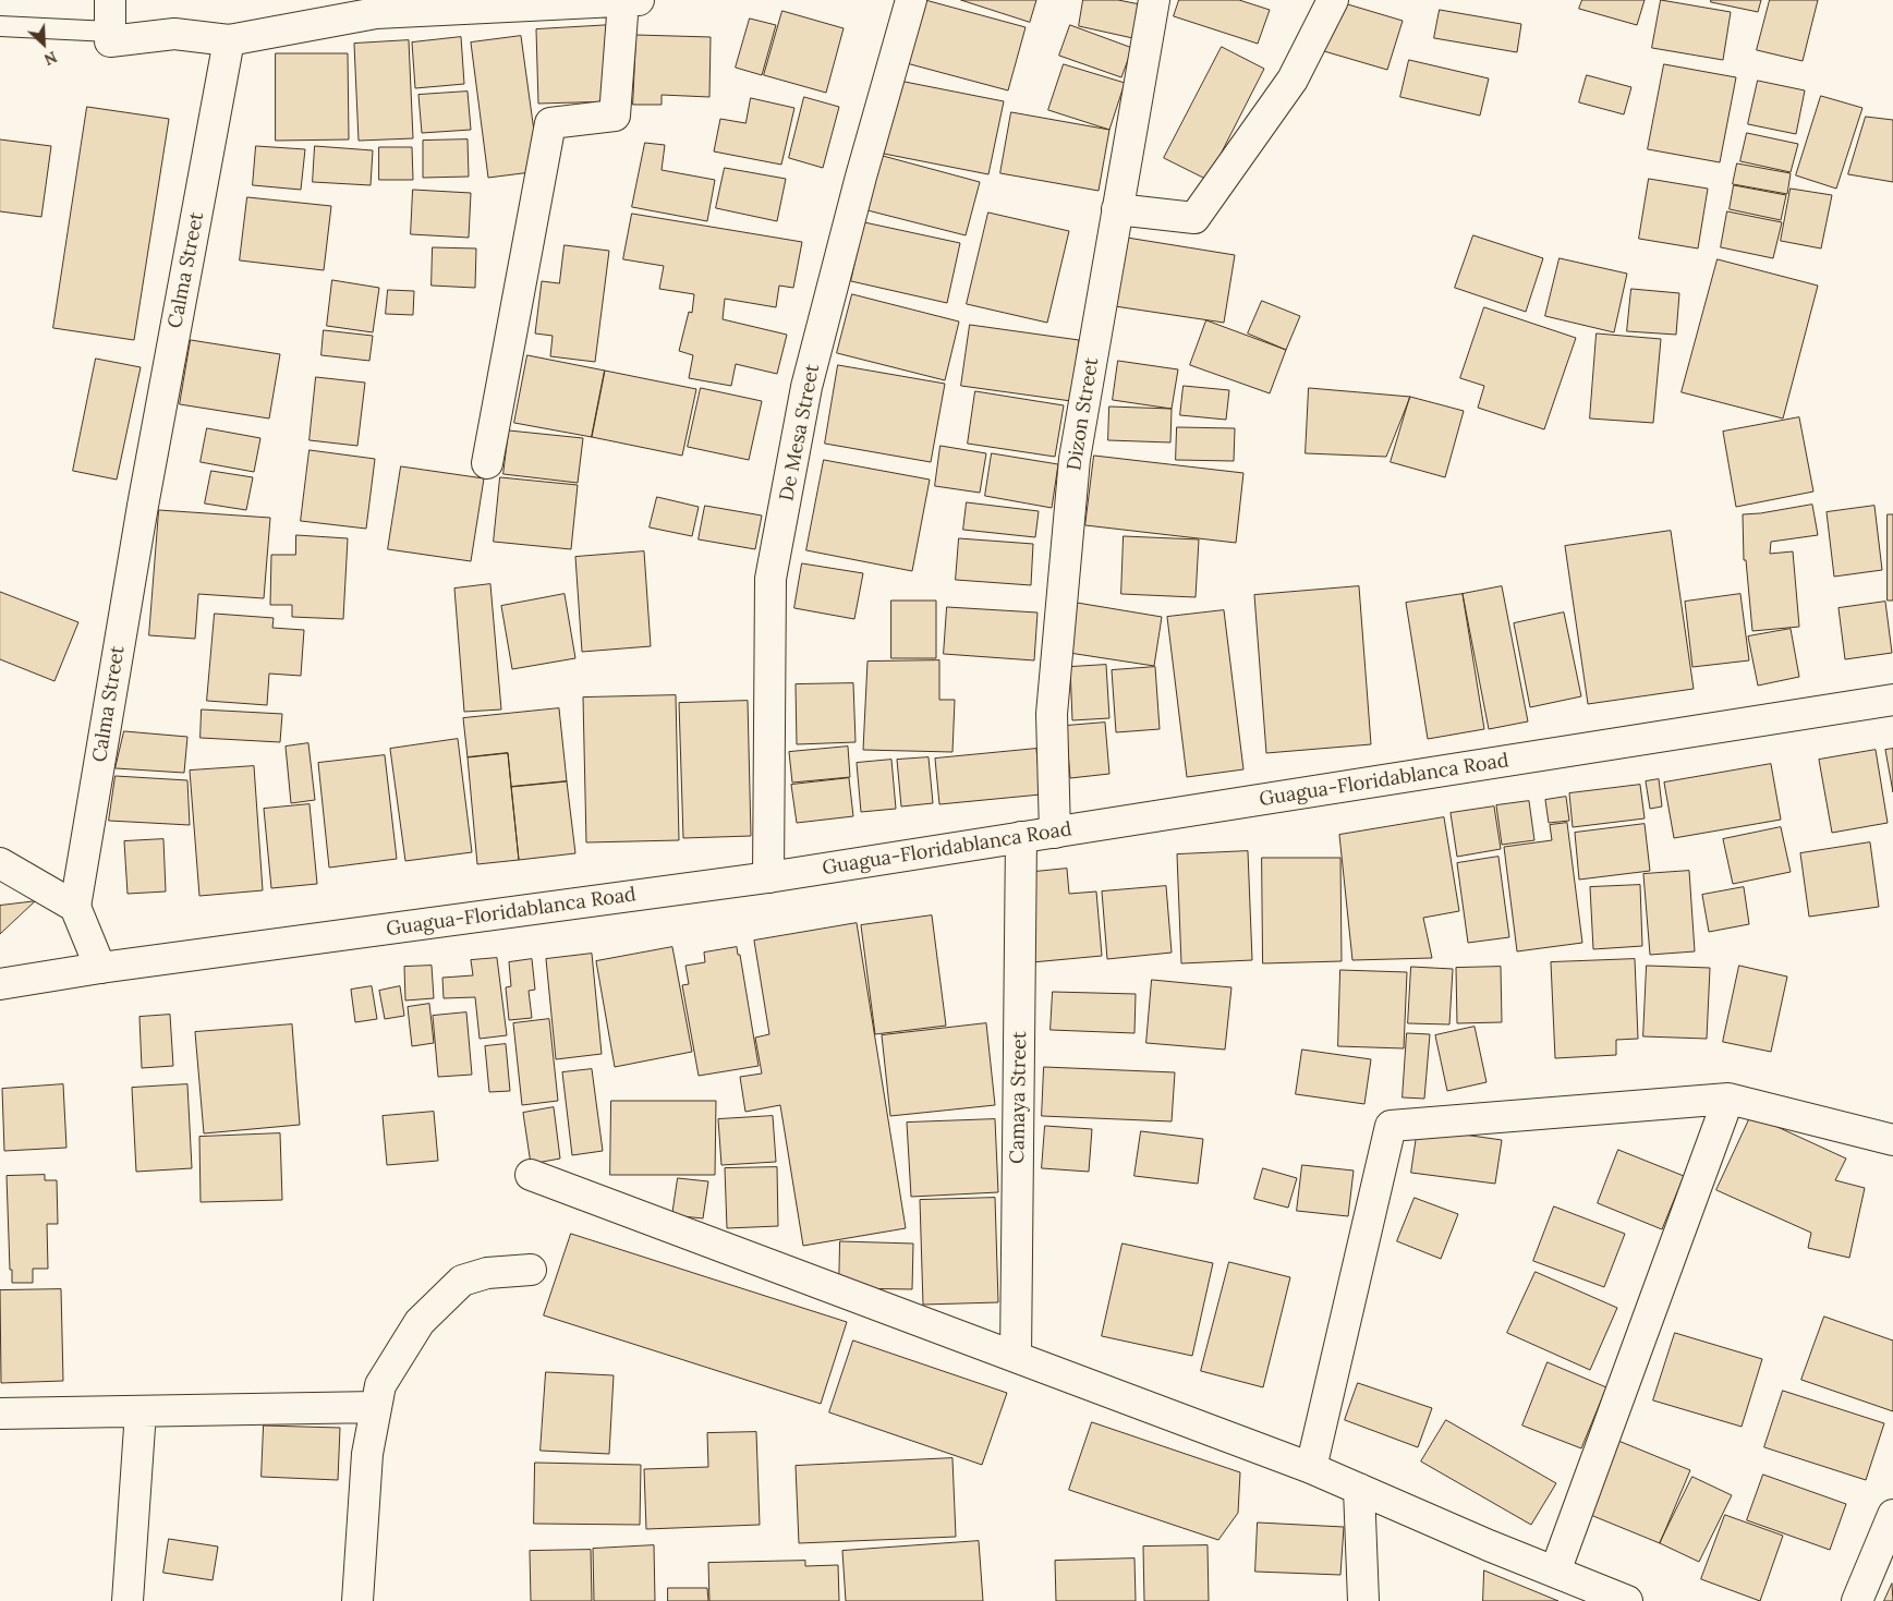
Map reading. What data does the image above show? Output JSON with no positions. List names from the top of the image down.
{
  "streets": {
    "street": [
      "Calma Street",
      "Dizon Street",
      "De Mesa Street",
      "Guagua-Floridablanca Road",
      "Camaya Street"
    ]
  },
  "crossings": [
    ["Dizon Street", "Guagua-Floridablanca Road"],
    ["De Mesa Street", "Guagua-Floridablanca Road"],
    ["Guagua-Floridablanca Road", "Camaya Street"]
  ],
  "north": "bottom right"
}
